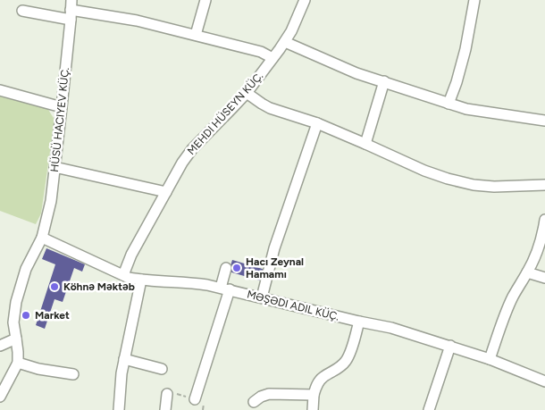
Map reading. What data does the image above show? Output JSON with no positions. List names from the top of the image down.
{
  "streets": {
    "street": ["MEHDI HÜSEYN KÜÇ.", "MƏŞƏDI ADIL KÜÇ."]
  },
  "crossings": [
    ["MEHDI HÜSEYN KÜÇ.", "MƏŞƏDI ADIL KÜÇ."]
  ],
  "places": ["Hacı Zeynal Hamamı", "Köhnə Məktəb", "Market"]
}
